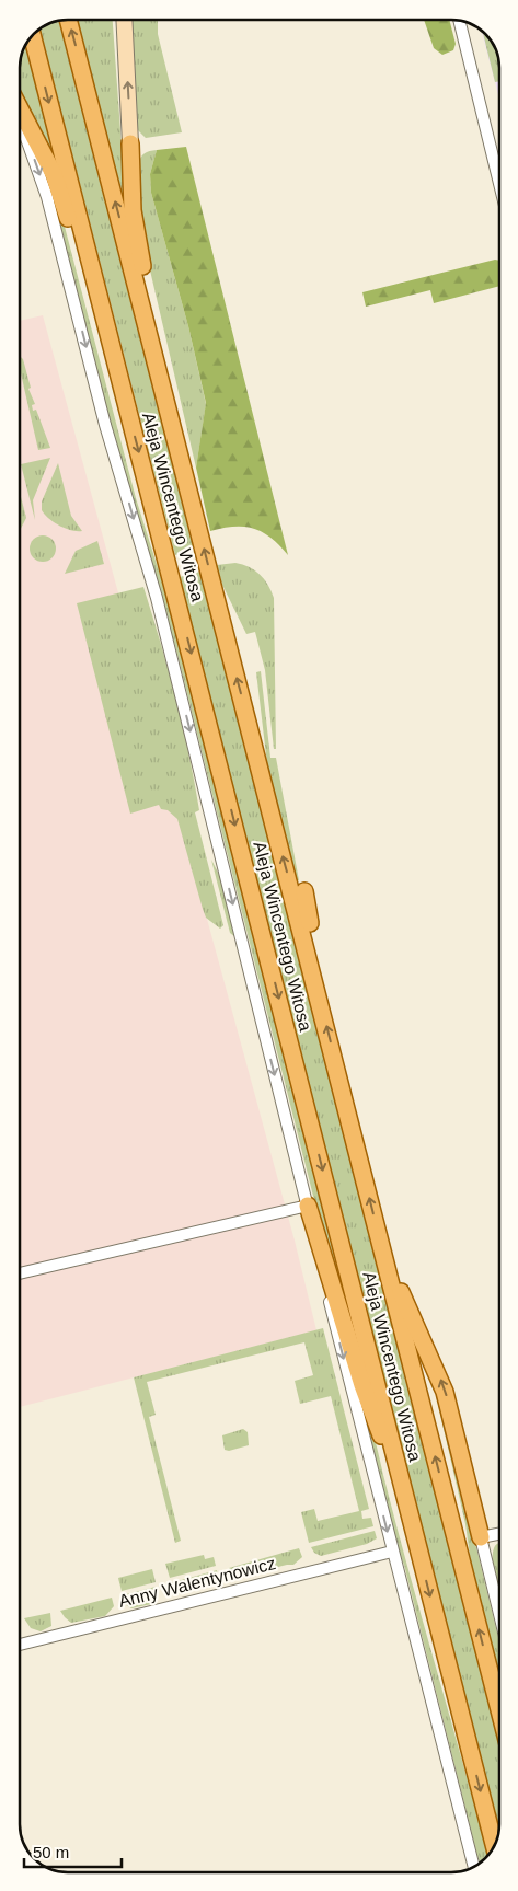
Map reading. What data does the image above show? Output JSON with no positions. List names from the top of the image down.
{
  "streets": {
    "main road": ["Aleja Wincentego Witosa"],
    "street": ["Anny Walentynowicz"]
  },
  "scale_bar": "50 m"
}
